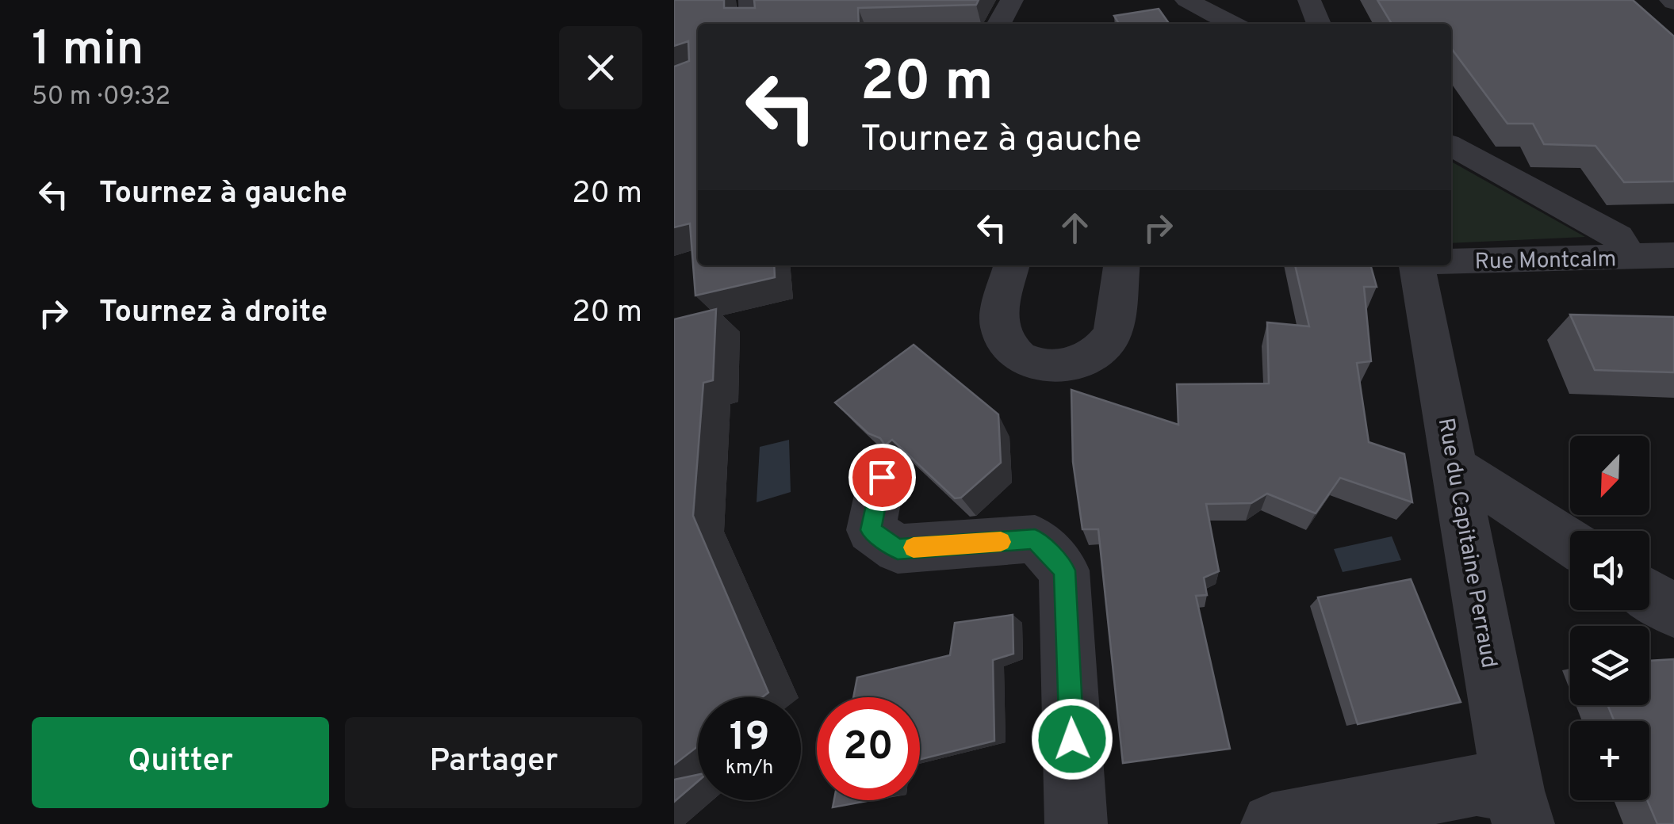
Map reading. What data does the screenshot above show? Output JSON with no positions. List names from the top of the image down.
{
  "streets": {
    "street": ["Rue Montcalm", "Rue du Capitaine Perraud"]
  },
  "north": "bottom left",
  "page": {
    "heading": ["1 min", "50 m · 09:32"],
    "turn": ["20 m", "Tournez à gauche"],
    "list": [
      {
        "name": "Tournez à gauche",
        "value": "20 m"
      },
      {
        "name": "Tournez à droite",
        "value": "20 m"
      }
    ],
    "map_buttons": "+",
    "speed": "19 km/h",
    "limit": "20",
    "buttons": ["Quitter", "Partager"]
  }
}
